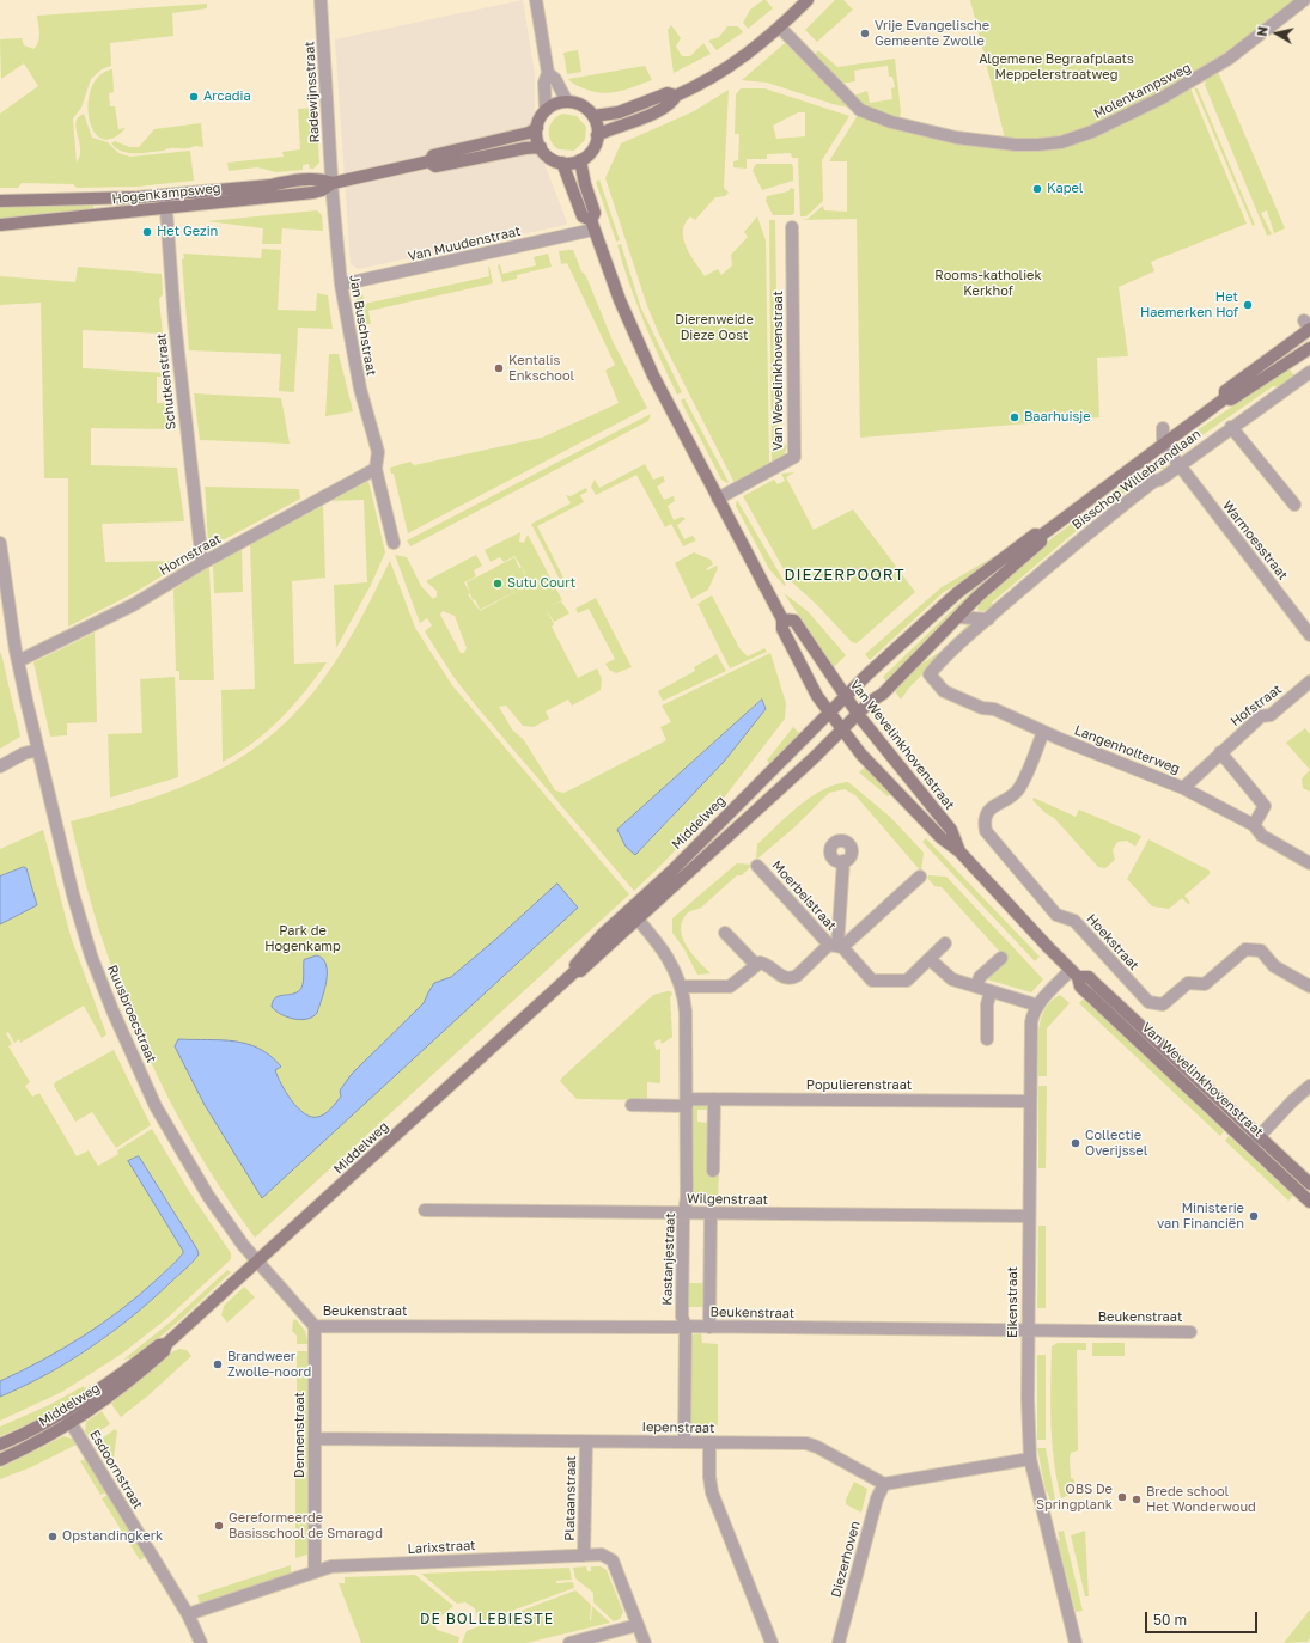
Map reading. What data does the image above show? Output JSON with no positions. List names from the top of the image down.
{
  "streets": {
    "main road": [
      "Hogenkampsweg",
      "Van Wevelinkhovenstraat",
      "Bisschop Willebrandlaan",
      "Middelweg"
    ],
    "street": [
      "Molenkampsweg",
      "Radewijnsstraat",
      "Van Muudenstraat",
      "Jan Buschstraat",
      "Schutkenstraat",
      "Warmoesstraat",
      "Hornstraat",
      "Hofstraat",
      "Langenholterweg",
      "Moerbeistraat",
      "Hoekstraat",
      "Ruusbroecstraat",
      "Populierenstraat",
      "Wilgenstraat",
      "Kastanjestraat",
      "Eikenstraat",
      "Beukenstraat",
      "Iepenstraat",
      "Dennenstraat",
      "Esdoornstraat",
      "Plataanstraat",
      "Larixstraat",
      "Diezerhoven"
    ]
  },
  "crossings": [
    ["Radewijnsstraat", "Hogenkampsweg"],
    ["Radewijnsstraat", "Jan Buschstraat"],
    ["Hogenkampsweg", "Jan Buschstraat"],
    ["Hogenkampsweg", "Van Wevelinkhovenstraat"],
    ["Hogenkampsweg", "Schutkenstraat"],
    ["Van Muudenstraat", "Jan Buschstraat"],
    ["Van Muudenstraat", "Van Wevelinkhovenstraat"],
    ["Jan Buschstraat", "Hornstraat"],
    ["Van Wevelinkhovenstraat", "Bisschop Willebrandlaan"],
    ["Van Wevelinkhovenstraat", "Middelweg"],
    ["Van Wevelinkhovenstraat", "Eikenstraat"],
    ["Schutkenstraat", "Hornstraat"],
    ["Bisschop Willebrandlaan", "Warmoesstraat"],
    ["Bisschop Willebrandlaan", "Langenholterweg"],
    ["Bisschop Willebrandlaan", "Middelweg"],
    ["Hornstraat", "Ruusbroecstraat"],
    ["Hofstraat", "Langenholterweg"],
    ["Langenholterweg", "Hoekstraat"],
    ["Middelweg", "Ruusbroecstraat"],
    ["Middelweg", "Kastanjestraat"],
    ["Middelweg", "Esdoornstraat"],
    ["Populierenstraat", "Kastanjestraat"],
    ["Populierenstraat", "Eikenstraat"],
    ["Wilgenstraat", "Kastanjestraat"],
    ["Wilgenstraat", "Eikenstraat"],
    ["Kastanjestraat", "Beukenstraat"],
    ["Kastanjestraat", "Iepenstraat"],
    ["Eikenstraat", "Beukenstraat"],
    ["Beukenstraat", "Dennenstraat"],
    ["Iepenstraat", "Dennenstraat"],
    ["Iepenstraat", "Plataanstraat"],
    ["Iepenstraat", "Diezerhoven"],
    ["Dennenstraat", "Larixstraat"],
    ["Esdoornstraat", "Larixstraat"],
    ["Plataanstraat", "Larixstraat"]
  ],
  "districts": ["DIEZERPOORT", "DE BOLLEBIESTE"],
  "parks": [
    "Algemene Begraafplaats Meppelerstraatweg",
    "Rooms-katholiek Kerkhof",
    "Dierenweide Dieze Oost",
    "Park de Hogenkamp"
  ],
  "places": [
    "Vrije Evangelische Gemeente Zwolle",
    "Arcadia",
    "Kapel",
    "Het Gezin",
    "Het Haemerken Hof",
    "Kentalis Enkschool",
    "Baarhuisje",
    "Sutu Court",
    "Collectie Overijssel",
    "Ministerie van Financiën",
    "Brandweer Zwolle-noord",
    "OBS De Springplank",
    "Brede school Het Wonderwoud",
    "Gereformeerde Basisschool de Smaragd",
    "Opstandingkerk"
  ],
  "scale_bar": "50 m",
  "north": "left"
}
